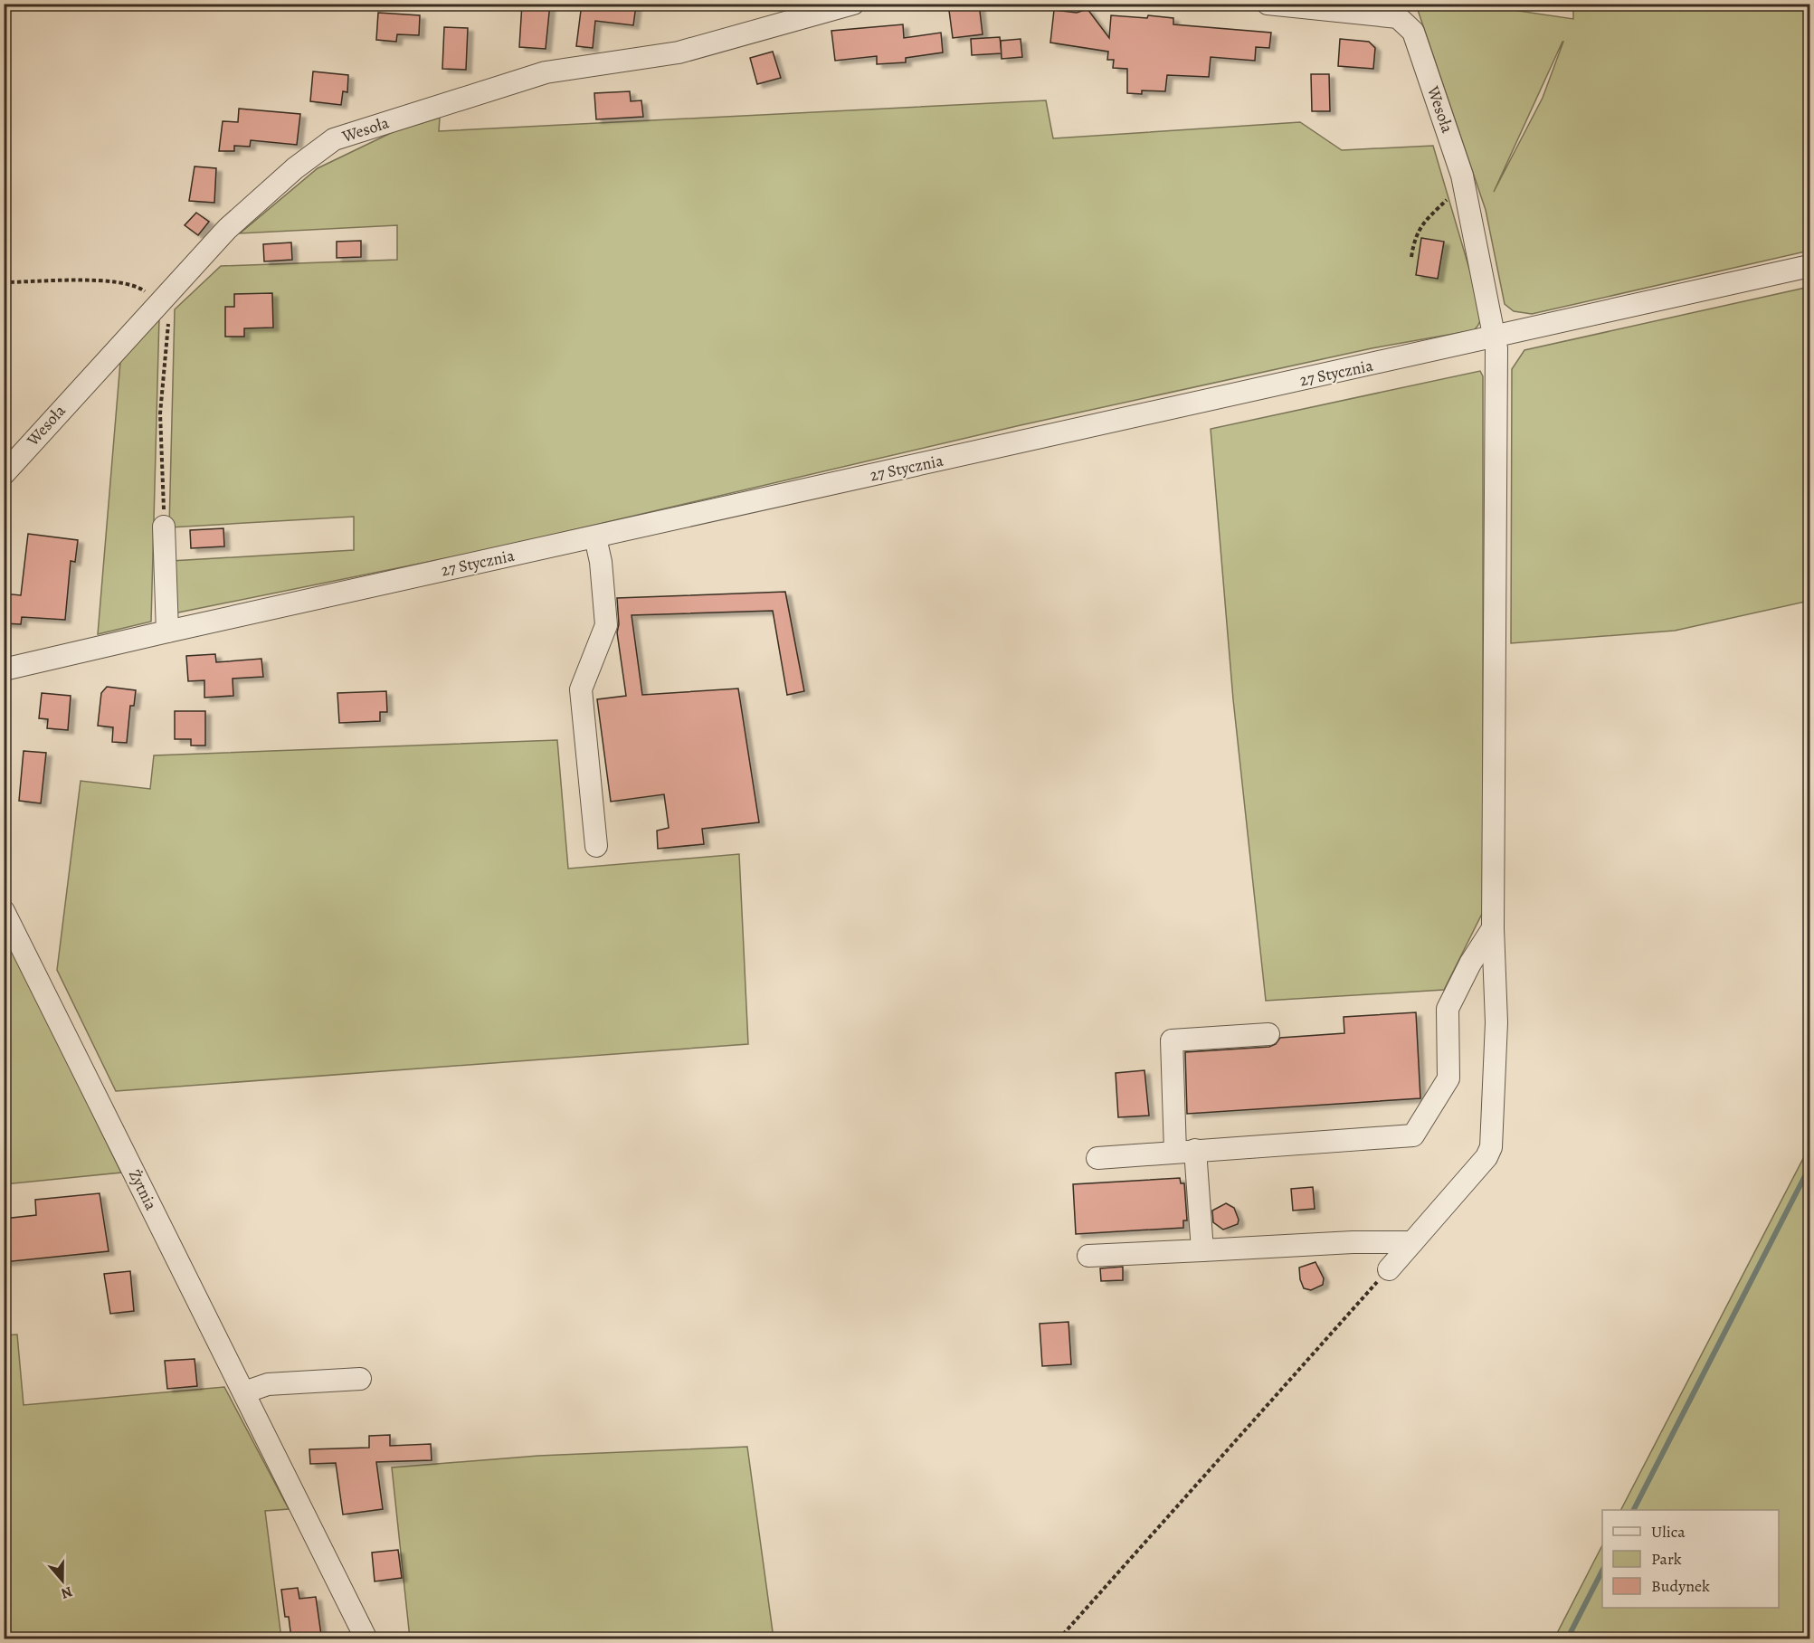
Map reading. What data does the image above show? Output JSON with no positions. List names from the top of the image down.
{
  "streets": {
    "street": ["Wesoła", "27 Stycznia", "Żytnia"]
  },
  "crossings": [
    ["Wesoła", "27 Stycznia"]
  ],
  "legend": ["Ulica", "Park", "Budynek"],
  "north": "bottom"
}
